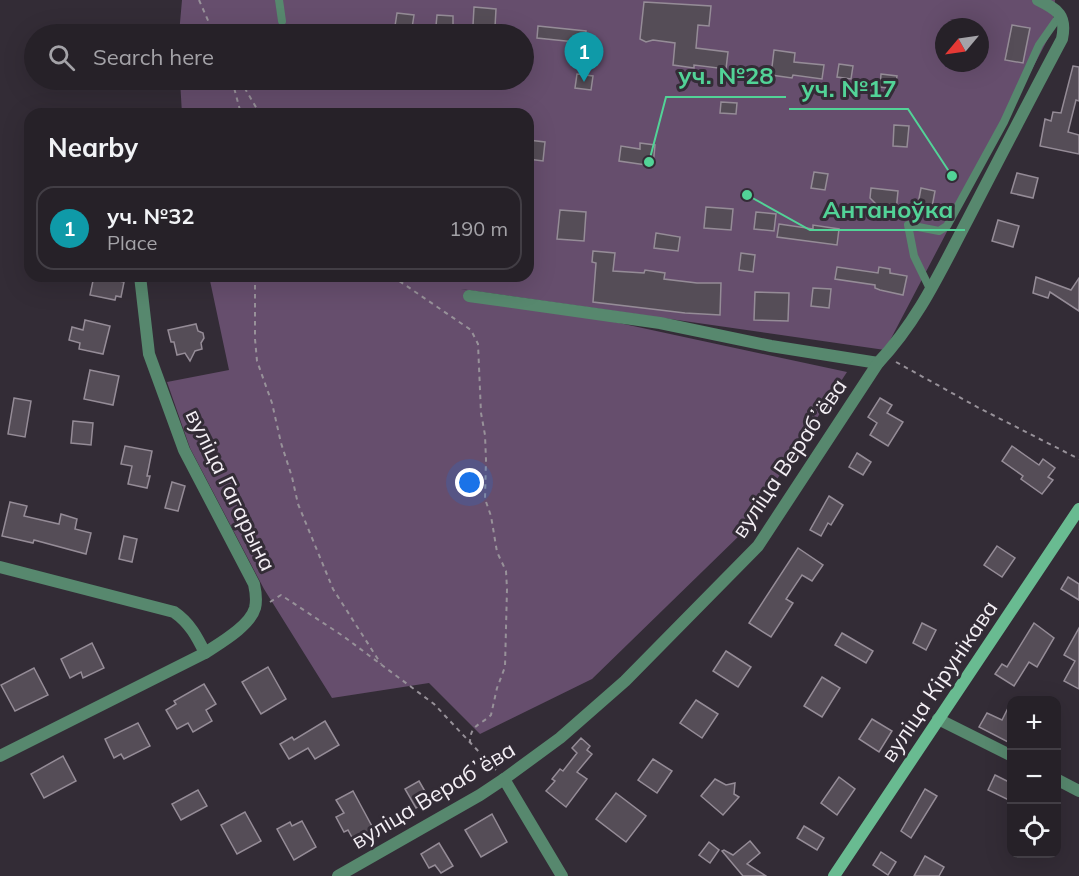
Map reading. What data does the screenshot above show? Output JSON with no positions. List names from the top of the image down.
{
  "streets": {
    "street": ["вуліца Верабʼёва", "вуліца Гагарына", "вуліца Кірунікава"]
  },
  "places": ["уч. №28", "уч. №17", "Антаноўка"],
  "north": "bottom left",
  "page": {
    "search": "Search here",
    "pins": "1",
    "heading": "Nearby",
    "list": [
      {
        "mark": "1",
        "name": "уч. №32",
        "note": "Place",
        "value": "190 m"
      }
    ],
    "map_buttons": ["+", "−"]
  }
}
